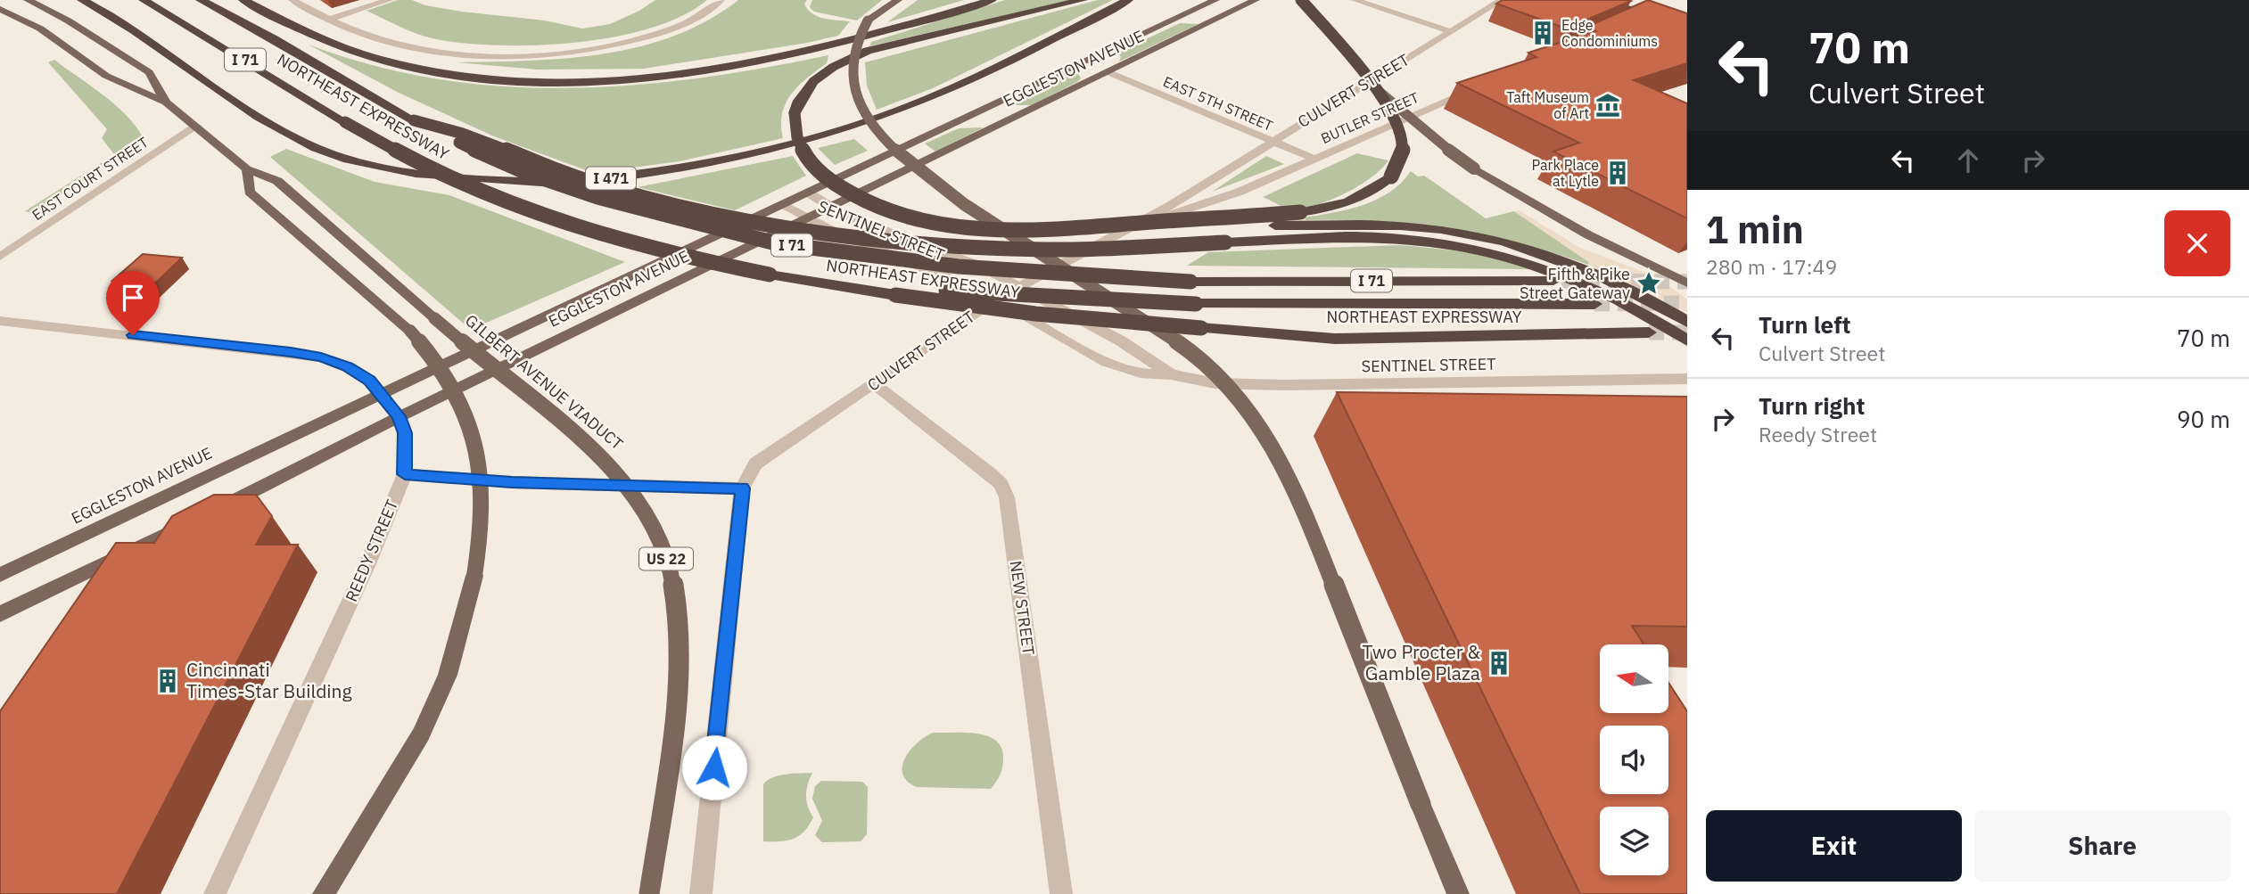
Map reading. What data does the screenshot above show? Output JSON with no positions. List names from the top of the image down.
{
  "streets": {
    "highway": ["I 71", "NORTHEAST EXPRESSWAY", "I 471"],
    "main road": ["EGGLESTON AVENUE", "GILBERT AVENUE VIADUCT", "US 22"],
    "street": [
      "CULVERT STREET",
      "EAST 5TH STREET",
      "BUTLER STREET",
      "EAST COURT STREET",
      "SENTINEL STREET",
      "REEDY STREET",
      "NEW STREET"
    ]
  },
  "crossings": [
    ["EGGLESTON AVENUE", "EAST 5TH STREET"],
    ["EGGLESTON AVENUE", "SENTINEL STREET"],
    ["EGGLESTON AVENUE", "REEDY STREET"],
    ["CULVERT STREET", "EAST 5TH STREET"],
    ["CULVERT STREET", "BUTLER STREET"],
    ["CULVERT STREET", "SENTINEL STREET"],
    ["CULVERT STREET", "NEW STREET"],
    ["EAST 5TH STREET", "BUTLER STREET"],
    ["EAST COURT STREET", "GILBERT AVENUE VIADUCT"],
    ["EAST COURT STREET", "US 22"],
    ["GILBERT AVENUE VIADUCT", "US 22"]
  ],
  "places": {
    "building": [
      "Edge Condominiums",
      "Park Place at Lytle",
      "Two Procter & Gamble Plaza",
      "Cincinnati Times-Star Building"
    ],
    "museum": ["Taft Museum of Art"],
    "place": ["Fifth & Pike Street Gateway"]
  },
  "north": "left",
  "page": {
    "turn": ["70 m", "Culvert Street"],
    "heading": ["1 min", "280 m · 17:49"],
    "list": [
      {
        "name": "Turn left",
        "note": "Culvert Street",
        "value": "70 m"
      },
      {
        "name": "Turn right",
        "note": "Reedy Street",
        "value": "90 m"
      }
    ],
    "buttons": ["Exit", "Share"]
  }
}
